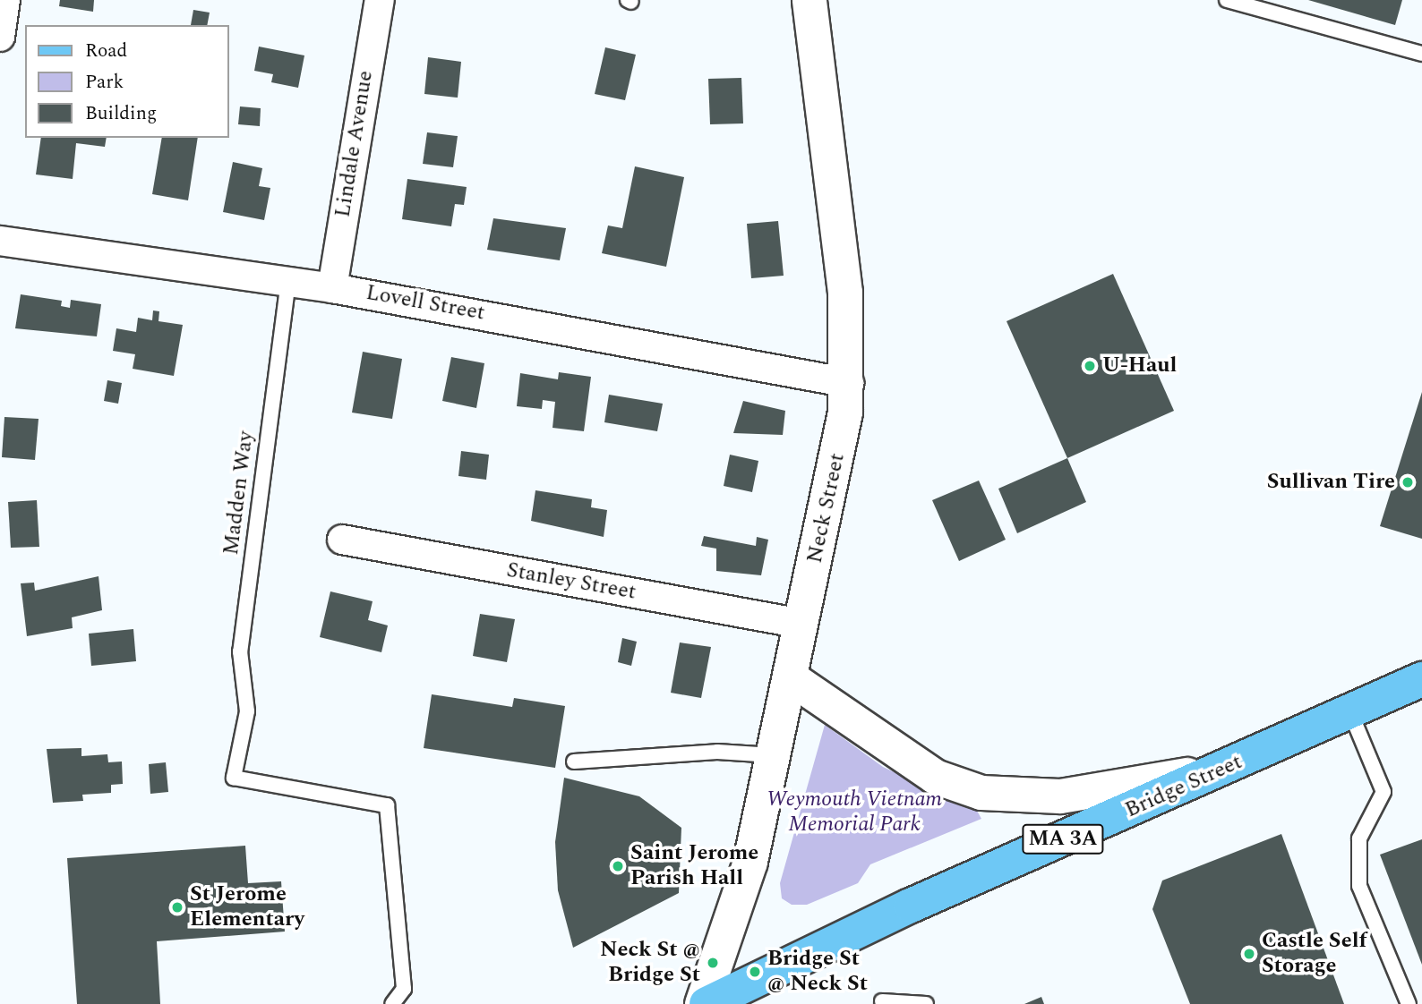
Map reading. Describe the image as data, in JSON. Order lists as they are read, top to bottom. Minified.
{"streets":{"main road":["Bridge Street","MA 3A"],"street":["Lindale Avenue","Lovell Street","Neck Street","Stanley Street"],"lane":["Madden Way"]},"crossings":[["Lindale Avenue","Lovell Street"],["Lovell Street","Madden Way"],["Lovell Street","Neck Street"],["Neck Street","Stanley Street"]],"parks":["Weymouth Vietnam Memorial Park"],"places":["U-Haul","Sullivan Tire","Saint Jerome Parish Hall","St Jerome Elementary","Castle Self Storage","Neck St @ Bridge St","Bridge St @ Neck St"],"legend":["Road","Park","Building"]}
